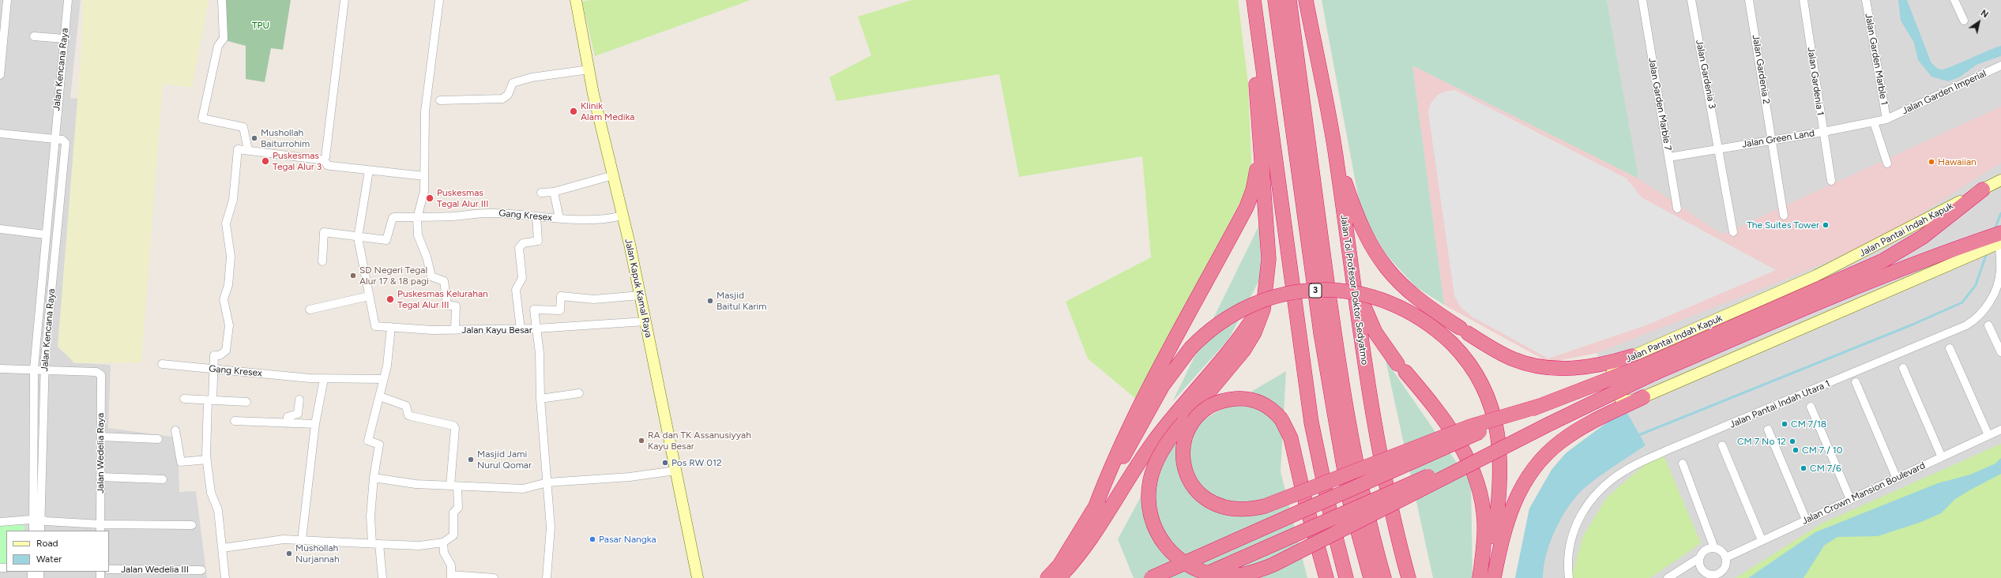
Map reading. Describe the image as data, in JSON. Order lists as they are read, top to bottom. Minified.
{"streets":{"highway":["Jalan Tol Profesor Doktor Sedyatmo","3"],"main road":["Jalan Pantai Indah Kapuk","Jalan Kapuk Kamal Raya"],"street":["Jalan Garden Marble 1","Jalan Kencana Raya","Jalan Gardenia 2","Jalan Gardenia 3","Jalan Gardenia 1","Jalan Garden Imperial","Jalan Garden Marble 7","Jalan Green Land","Gang Kresex","Jalan Kayu Besar","Jalan Pantai Indah Utara 1","Jalan Wedelia Raya","Jalan Crown Mansion Boulevard","Jalan Wedelia III"]},"crossings":[["Jalan Garden Marble 1","Jalan Garden Imperial"],["Jalan Garden Marble 1","Jalan Green Land"],["Jalan Kencana Raya","Jalan Wedelia Raya"],["Jalan Gardenia 2","Jalan Green Land"],["Jalan Gardenia 3","Jalan Green Land"],["Jalan Gardenia 1","Jalan Green Land"],["Jalan Garden Imperial","Jalan Green Land"],["Jalan Garden Marble 7","Jalan Green Land"],["Gang Kresex","Jalan Kapuk Kamal Raya"],["Jalan Pantai Indah Kapuk","Jalan Pantai Indah Utara 1"]],"parks":["TPU"],"places":["Klinik Alam Medika","Mushollah Baiturrohim","Puskesmas Tegal Alur 3","Hawaiian","Puskesmas Tegal Alur III","The Suites Tower","SD Negeri Tegal Alur 17 & 18 pagi","Puskesmas Kelurahan Tegal Alur III","Masjid Baitul Karim","CM 7/18","RA dan TK Assanusiyyah Kayu Besar","CM 7 No 12","CM 7 / 10","Masjid Jami Nurul Qomar","Pos RW 012","CM 7/6","Pasar Nangka","Mushollah Nurjannah"],"legend":["Road","Water"],"north":"top right"}
